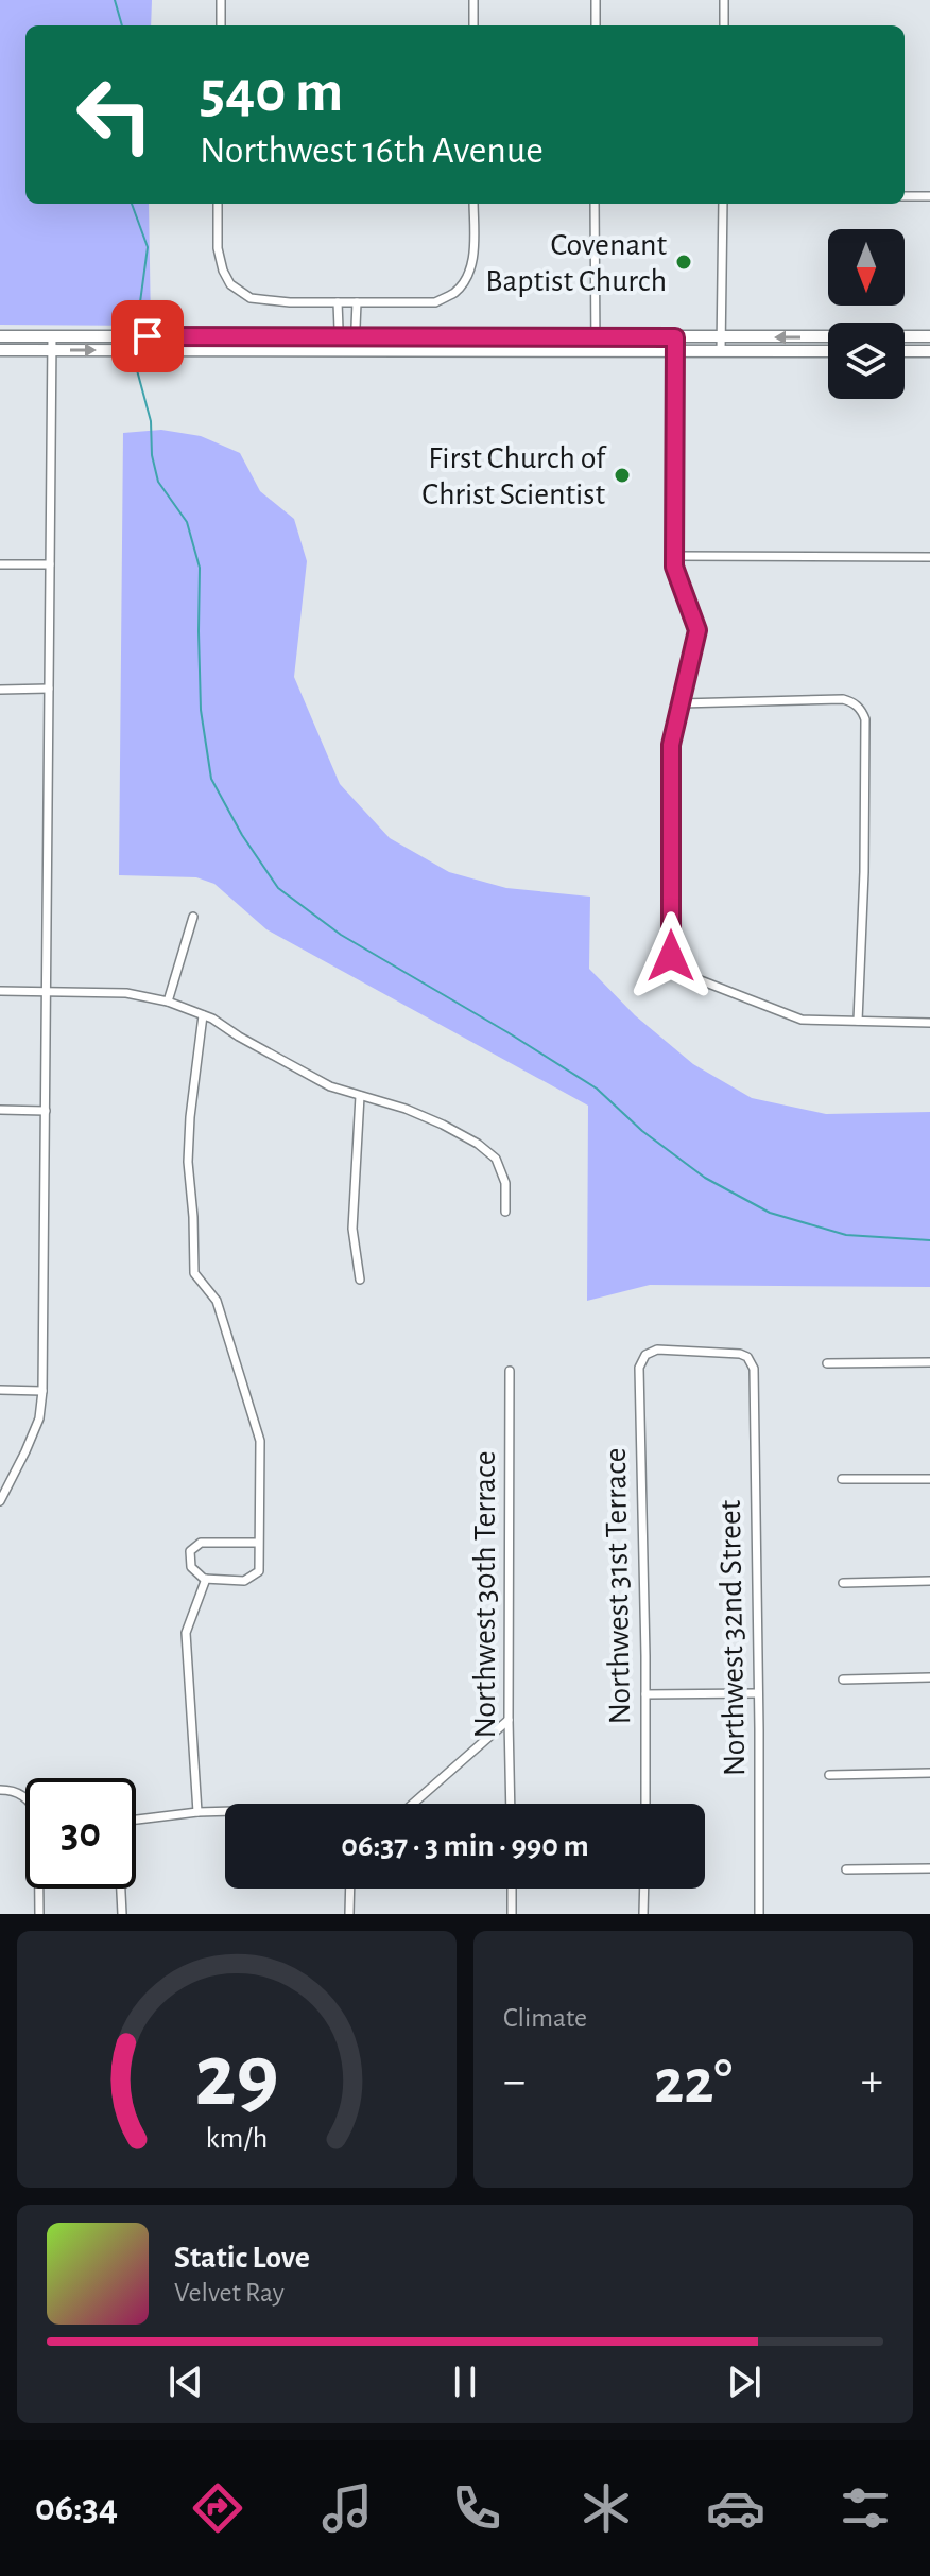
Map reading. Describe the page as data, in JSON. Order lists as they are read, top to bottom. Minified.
{"streets":{"street":["Northwest 31st Terrace","Northwest 30th Terrace","Northwest 32nd Street"]},"crossings":[["Northwest 31st Terrace","Northwest 32nd Street"]],"places":["Covenant Baptist Church","First Church of Christ Scientist"],"north":"bottom","page":{"turn":["540 m","Northwest 16th Avenue"],"limit":"30","trip":"06:37 · 3 min · 990 m","tile":"Climate","heat":["−","22°","+"],"song":["Static Love","Velvet Ray"],"tabs":"06:34","gauge":["29","km/h"]}}
